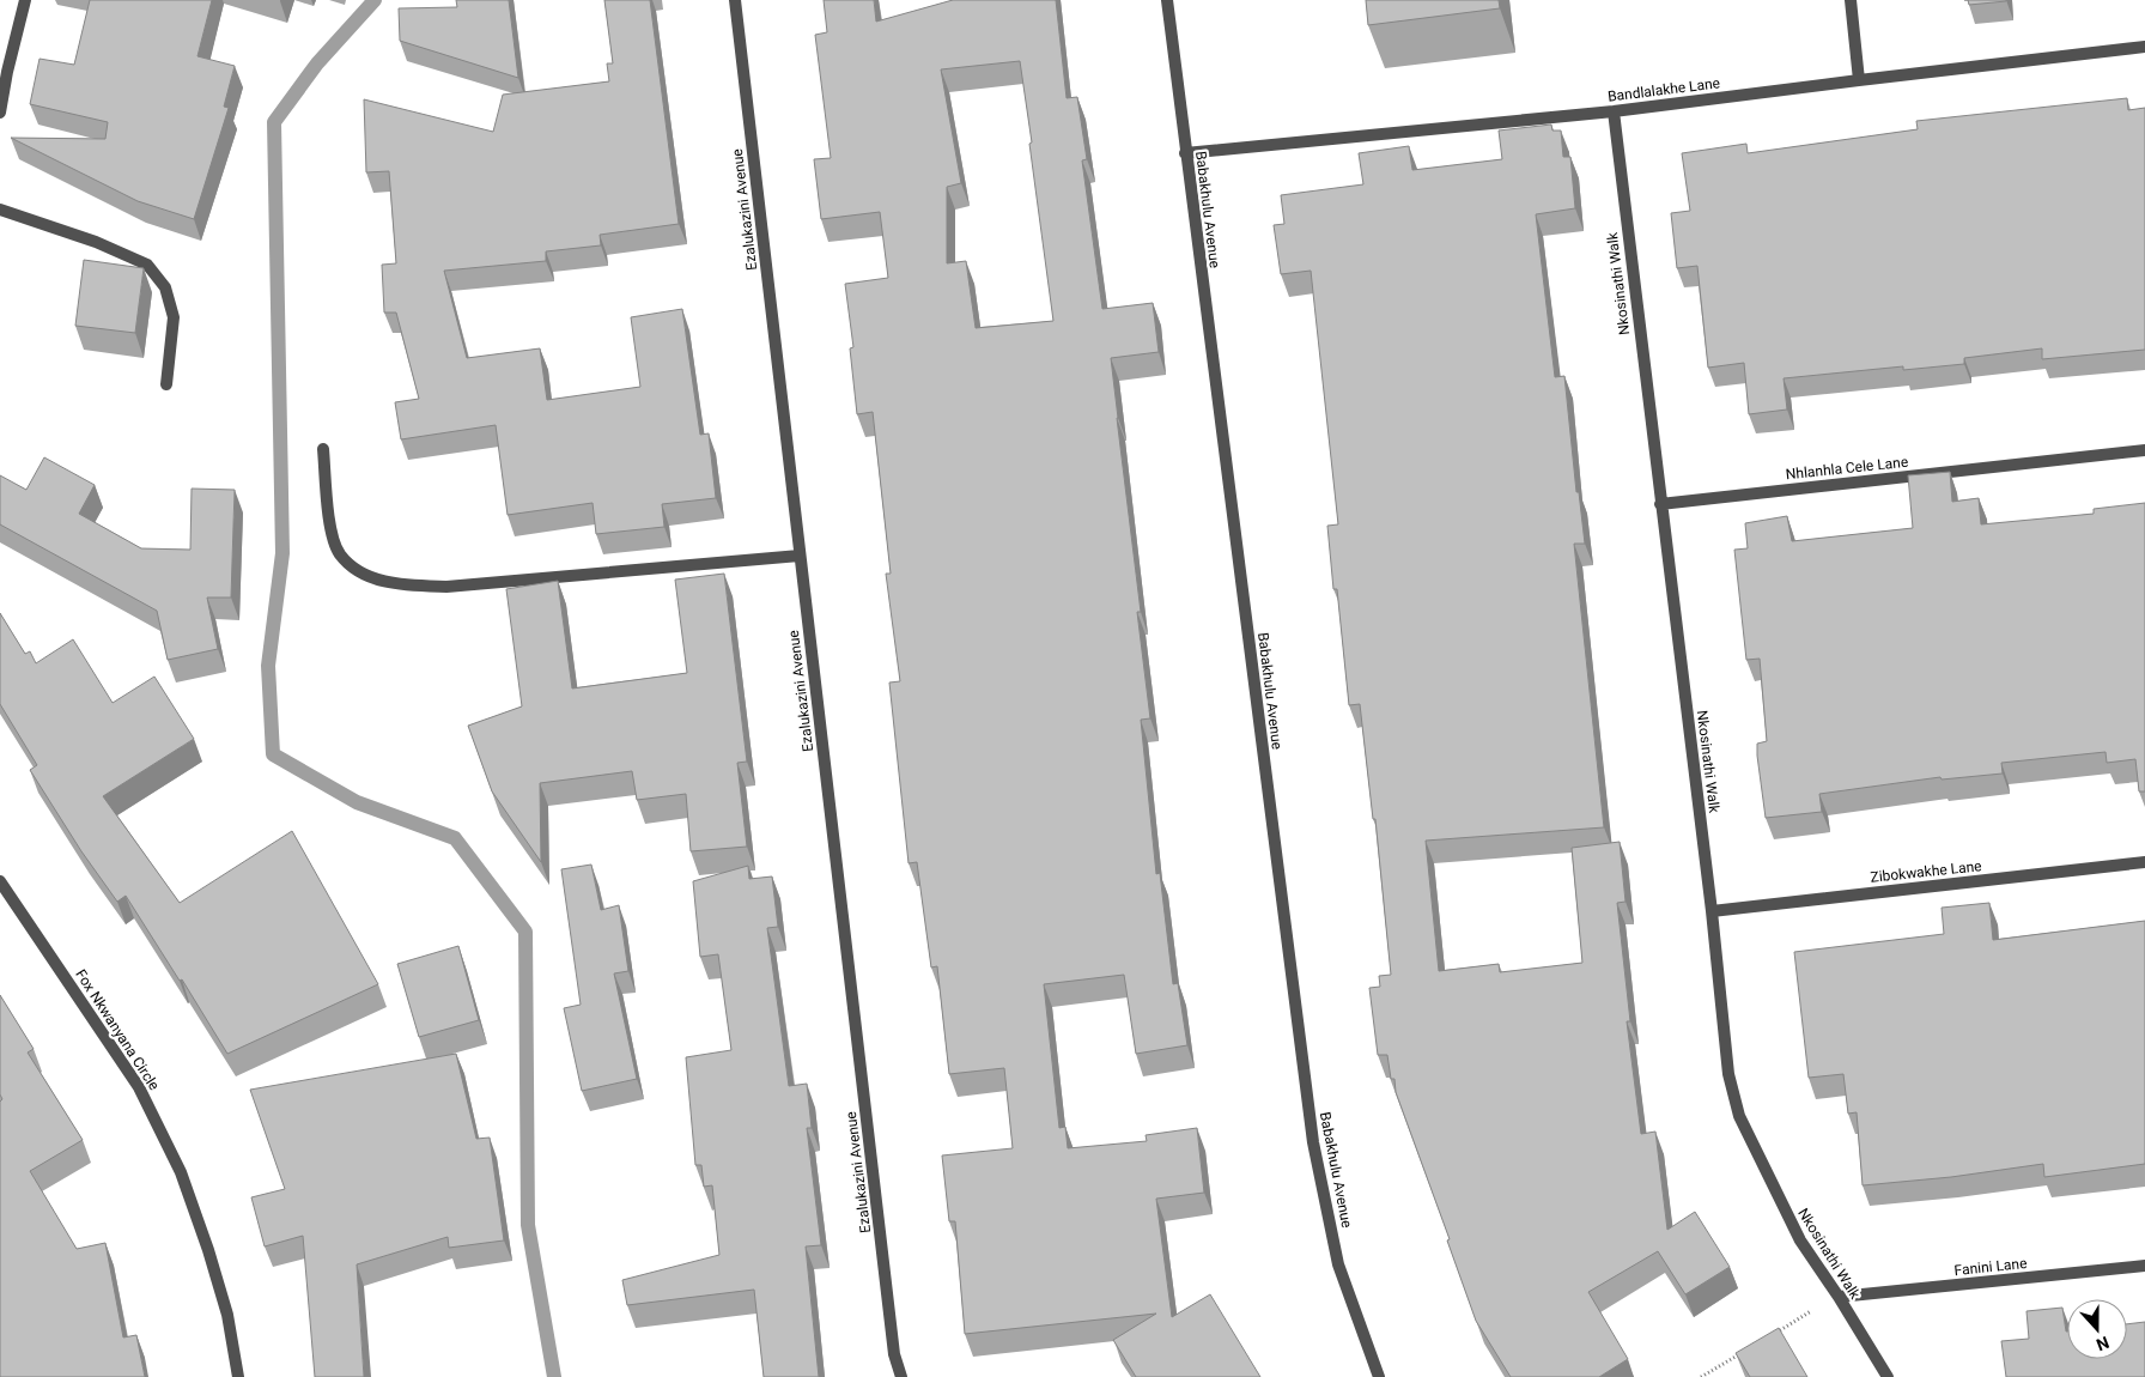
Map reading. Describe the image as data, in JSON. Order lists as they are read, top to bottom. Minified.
{"streets":{"street":["Bandlalakhe Lane","Ezalukazini Avenue","Babakhulu Avenue","Nkosinathi Walk","Nhlanhla Cele Lane","Zibokwakhe Lane","Fox Nkwanyana Circle","Fanini Lane"]},"crossings":[["Bandlalakhe Lane","Babakhulu Avenue"],["Bandlalakhe Lane","Nkosinathi Walk"],["Nkosinathi Walk","Nhlanhla Cele Lane"],["Nkosinathi Walk","Zibokwakhe Lane"],["Nkosinathi Walk","Fanini Lane"]],"north":"bottom"}
